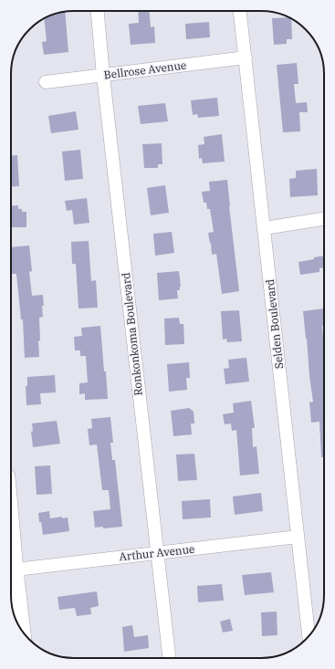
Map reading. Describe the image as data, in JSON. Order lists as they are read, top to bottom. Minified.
{"streets":{"street":["Bellrose Avenue","Selden Boulevard","Ronkonkoma Boulevard","Arthur Avenue"]},"crossings":[["Bellrose Avenue","Selden Boulevard"],["Bellrose Avenue","Ronkonkoma Boulevard"],["Selden Boulevard","Arthur Avenue"],["Ronkonkoma Boulevard","Arthur Avenue"]]}
